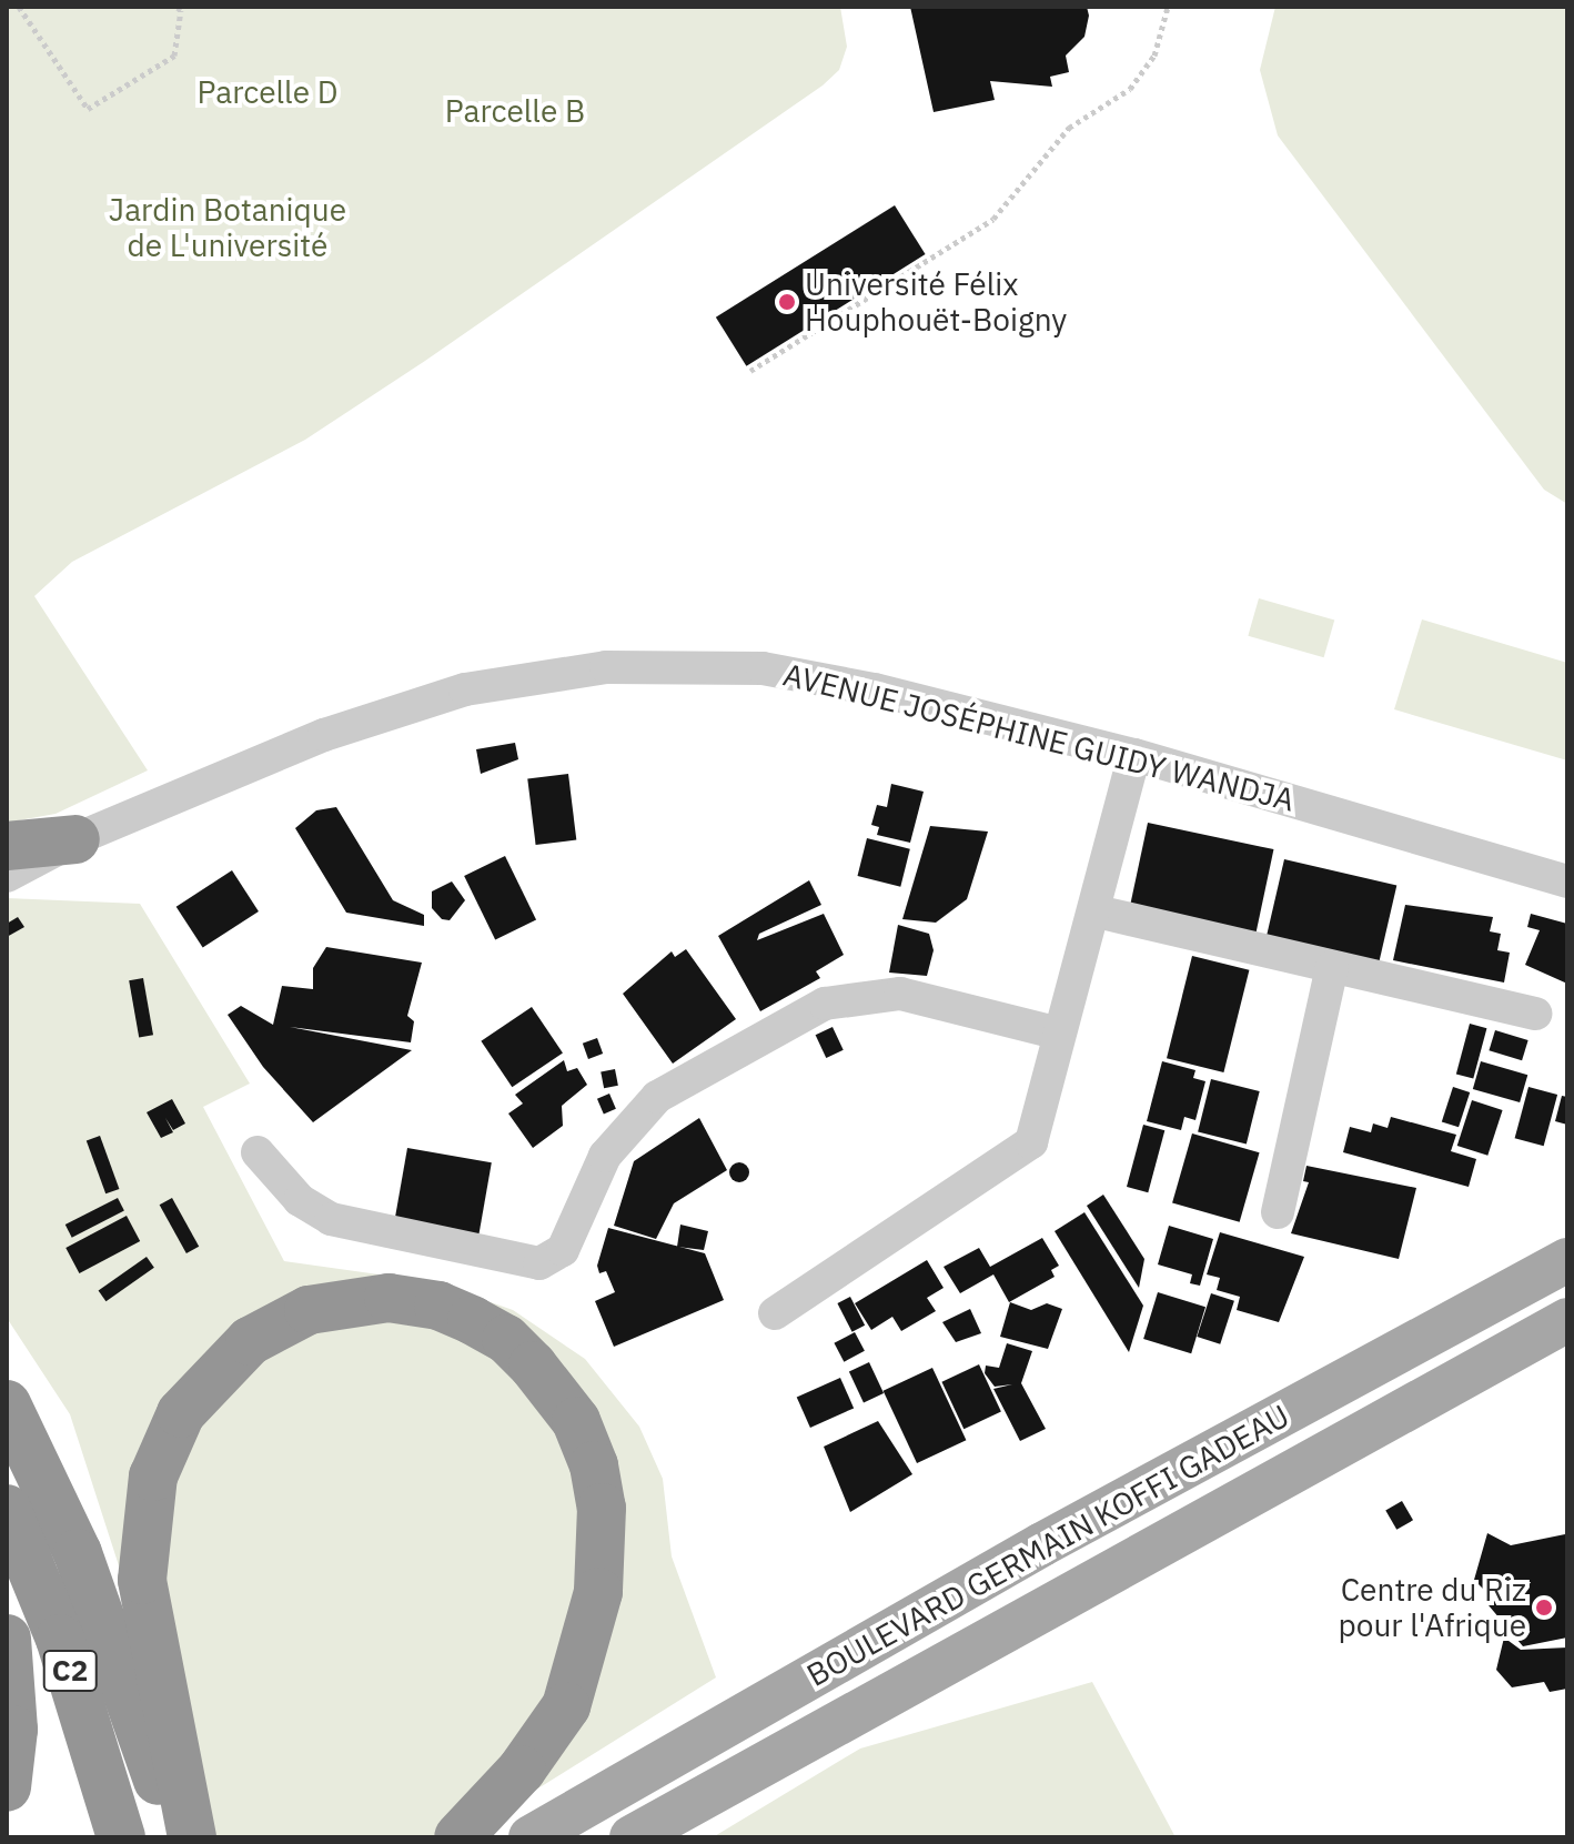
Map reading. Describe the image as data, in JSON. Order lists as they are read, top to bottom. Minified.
{"streets":{"highway":["C2"],"main road":["BOULEVARD GERMAIN KOFFI GADEAU"],"street":["AVENUE JOSÉPHINE GUIDY WANDJA"]},"parks":["Parcelle D","Parcelle B","Jardin Botanique de L'université"],"places":["Université Félix Houphouët-Boigny","Centre du Riz pour l'Afrique"]}
